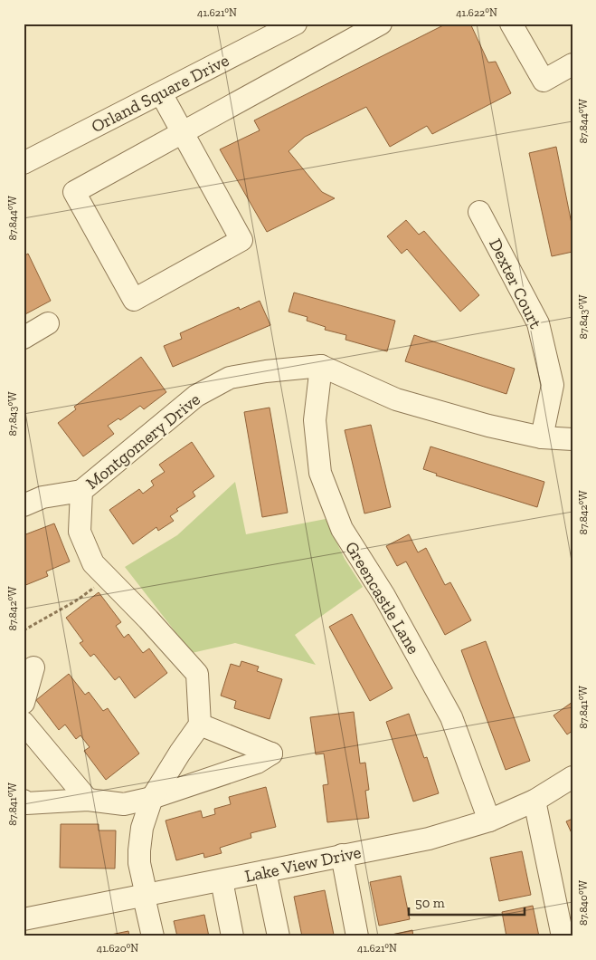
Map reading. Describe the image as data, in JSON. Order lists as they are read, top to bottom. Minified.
{"streets":{"street":["Orland Square Drive","Dexter Court","Montgomery Drive","Greencastle Lane","Lake View Drive"]},"crossings":[["Dexter Court","Montgomery Drive"],["Montgomery Drive","Greencastle Lane"],["Greencastle Lane","Lake View Drive"]],"scale_bar":"50 m","coordinates":["41.621°N","41.622°N","87.844°W","87.843°W","87.842°W","87.841°W","87.840°W","41.620°N"]}
